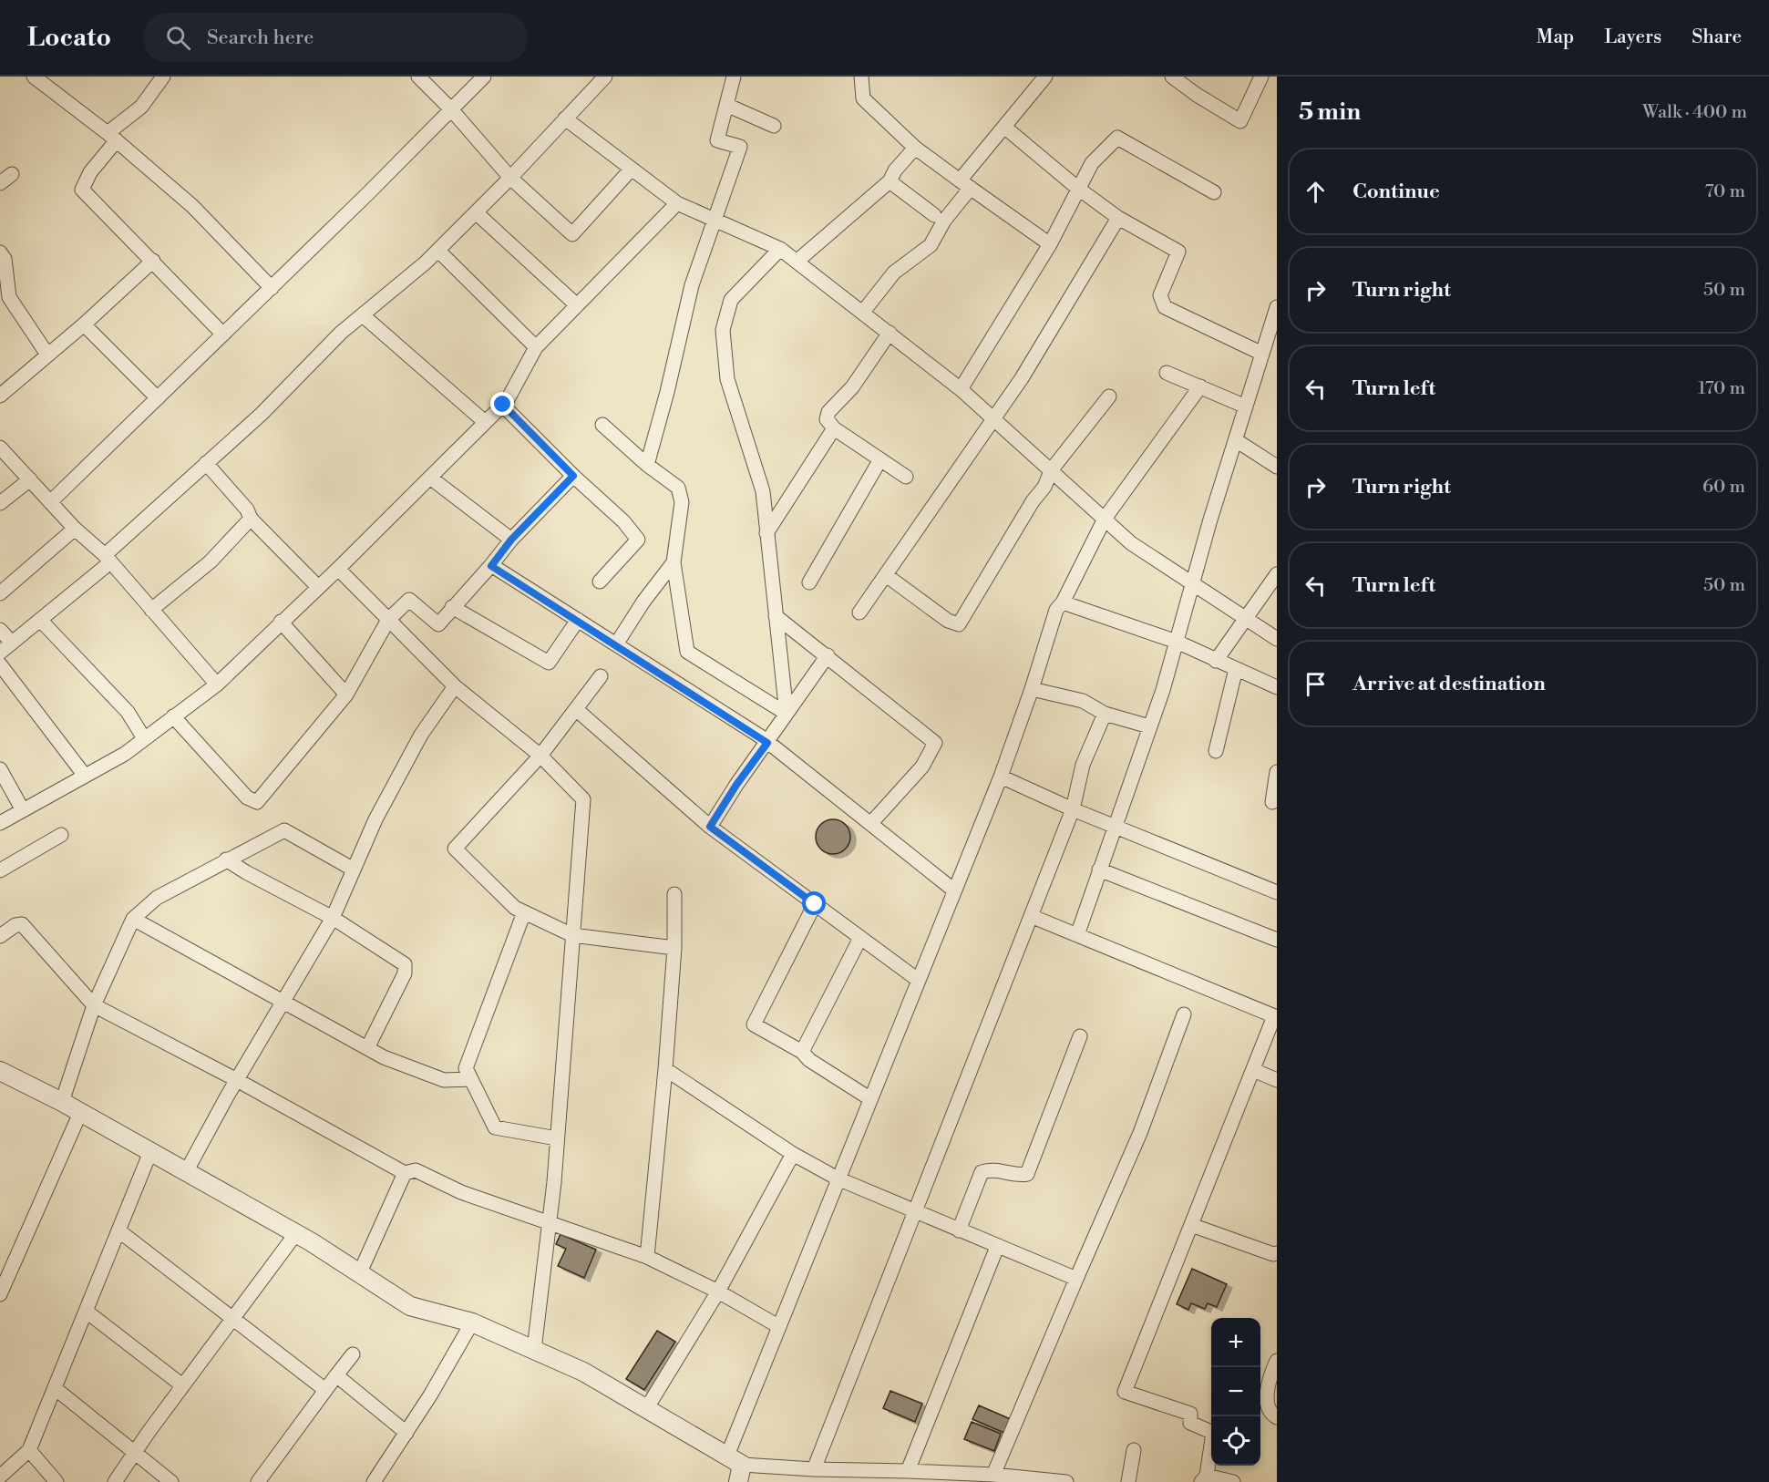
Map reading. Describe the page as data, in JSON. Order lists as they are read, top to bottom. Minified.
{"page":{"header":"Locato","search":"Search here","nav":["Map","Layers","Share"],"heading":["5 min","Walk · 400 m"],"list":[["Continue","70 m"],["Turn right","50 m"],["Turn left","170 m"],["Turn right","60 m"],["Turn left","50 m"],"Arrive at destination"],"map_buttons":["+","−"]}}
